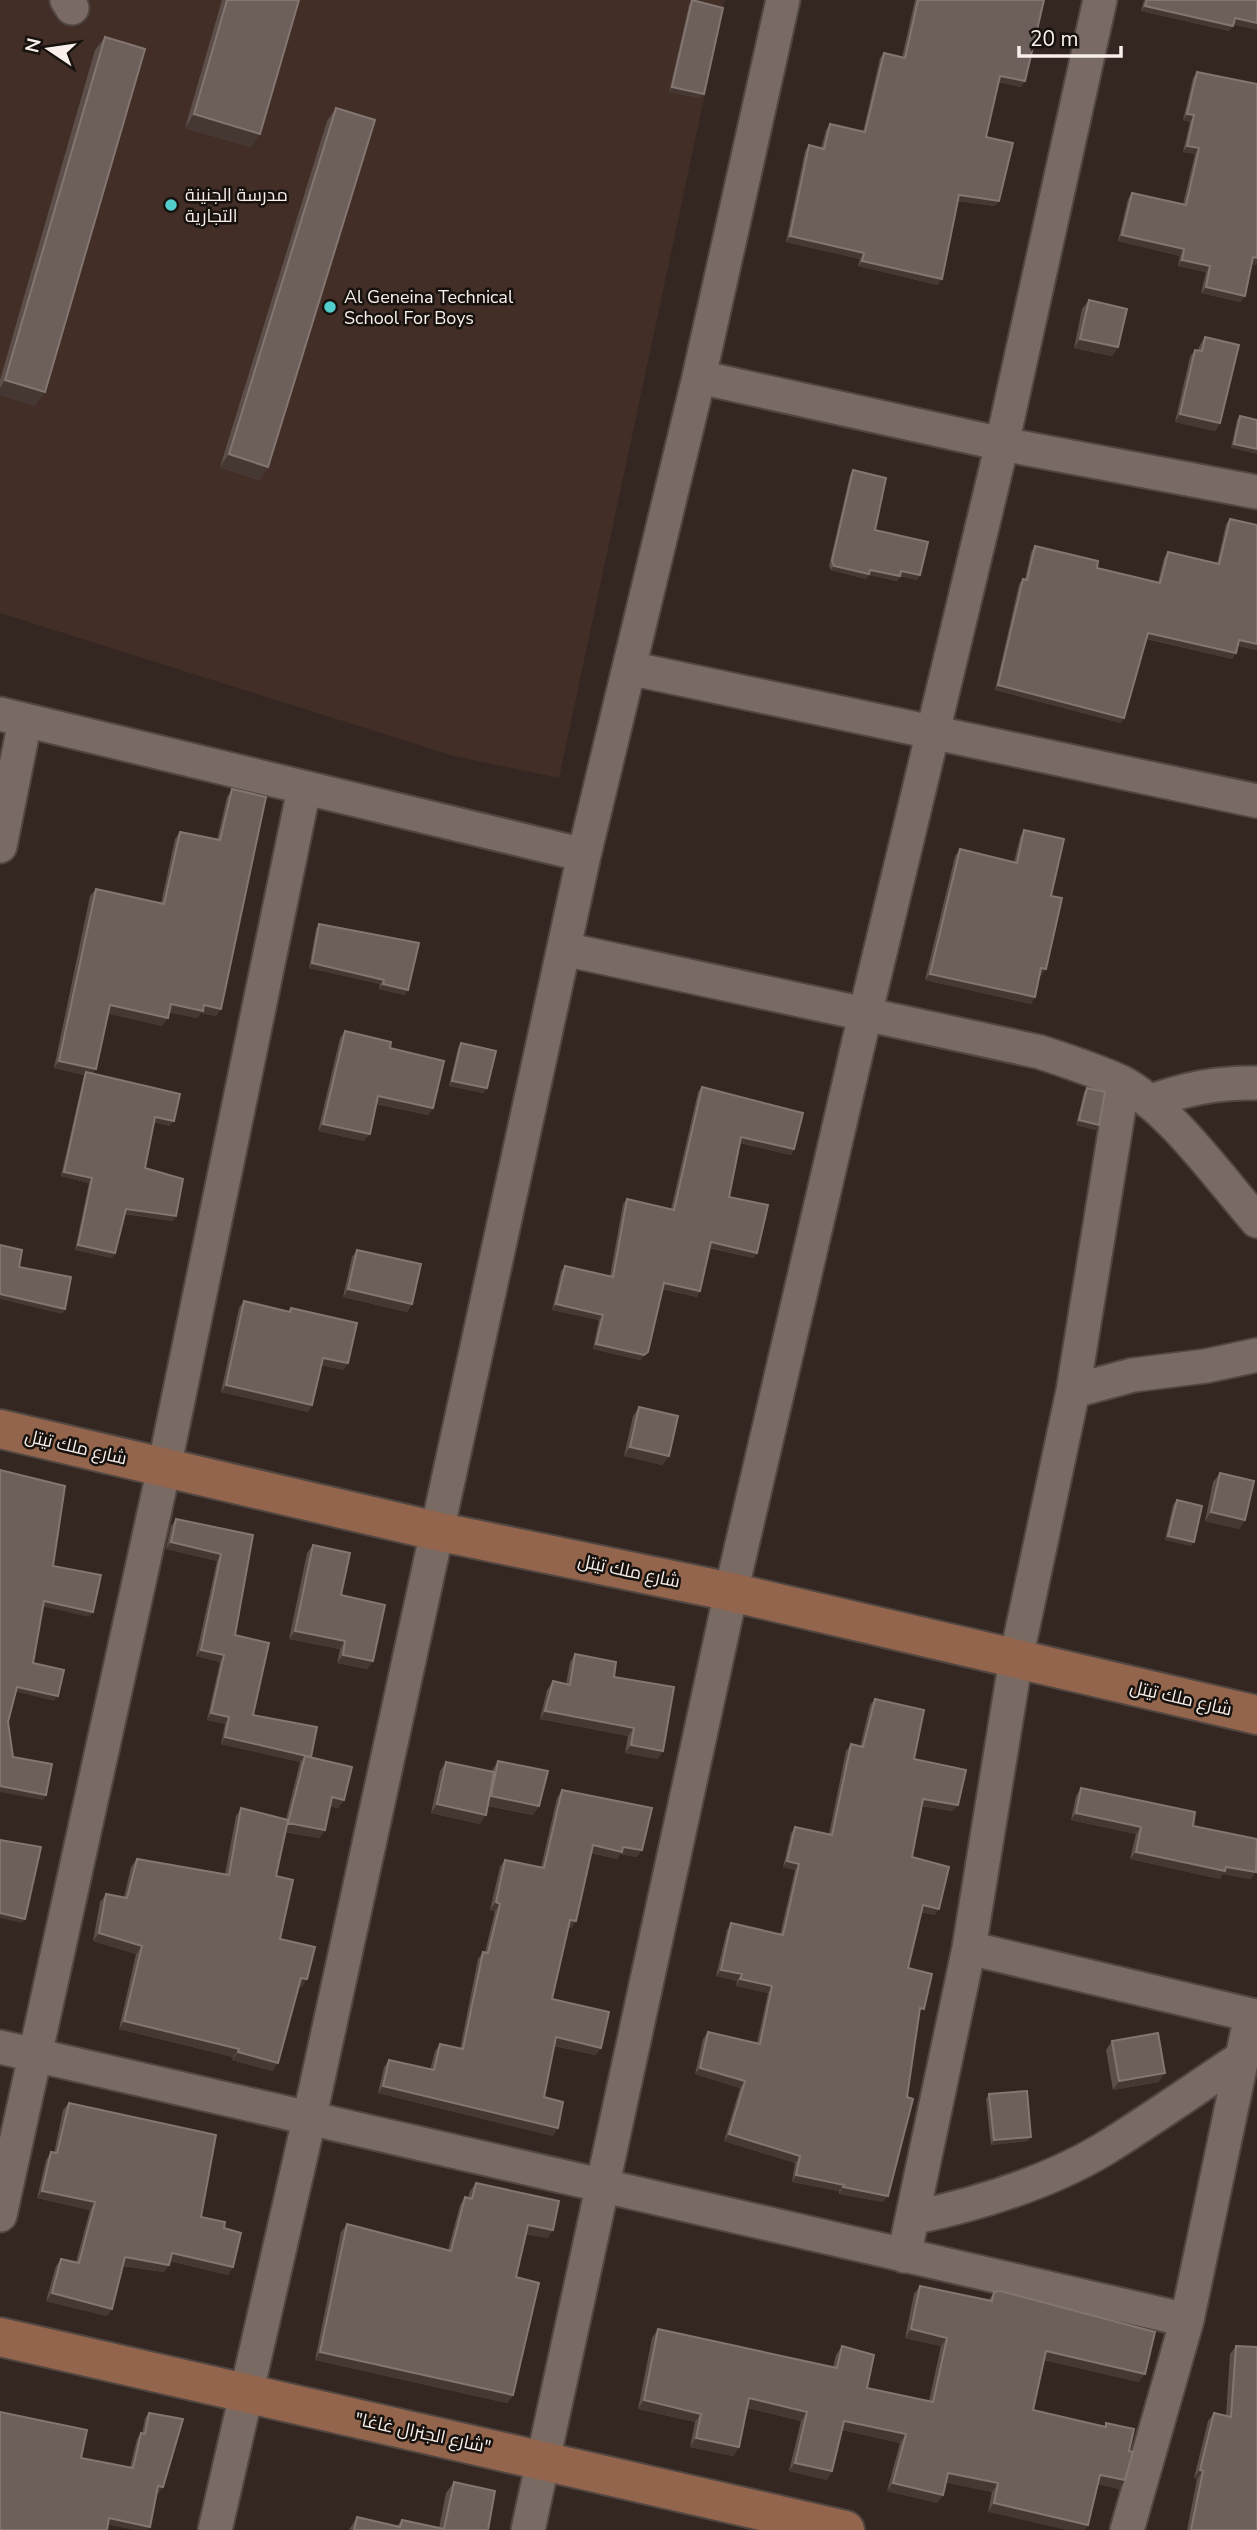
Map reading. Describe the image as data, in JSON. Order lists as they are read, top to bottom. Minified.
{"streets":{"main road":["شارع ملك تيتل","\"شارع الجنرال غاغا\""]},"places":["مدرسة الجنينة التجارية","Al Geneina Technical School For Boys"],"scale_bar":"20 m","north":"left"}
